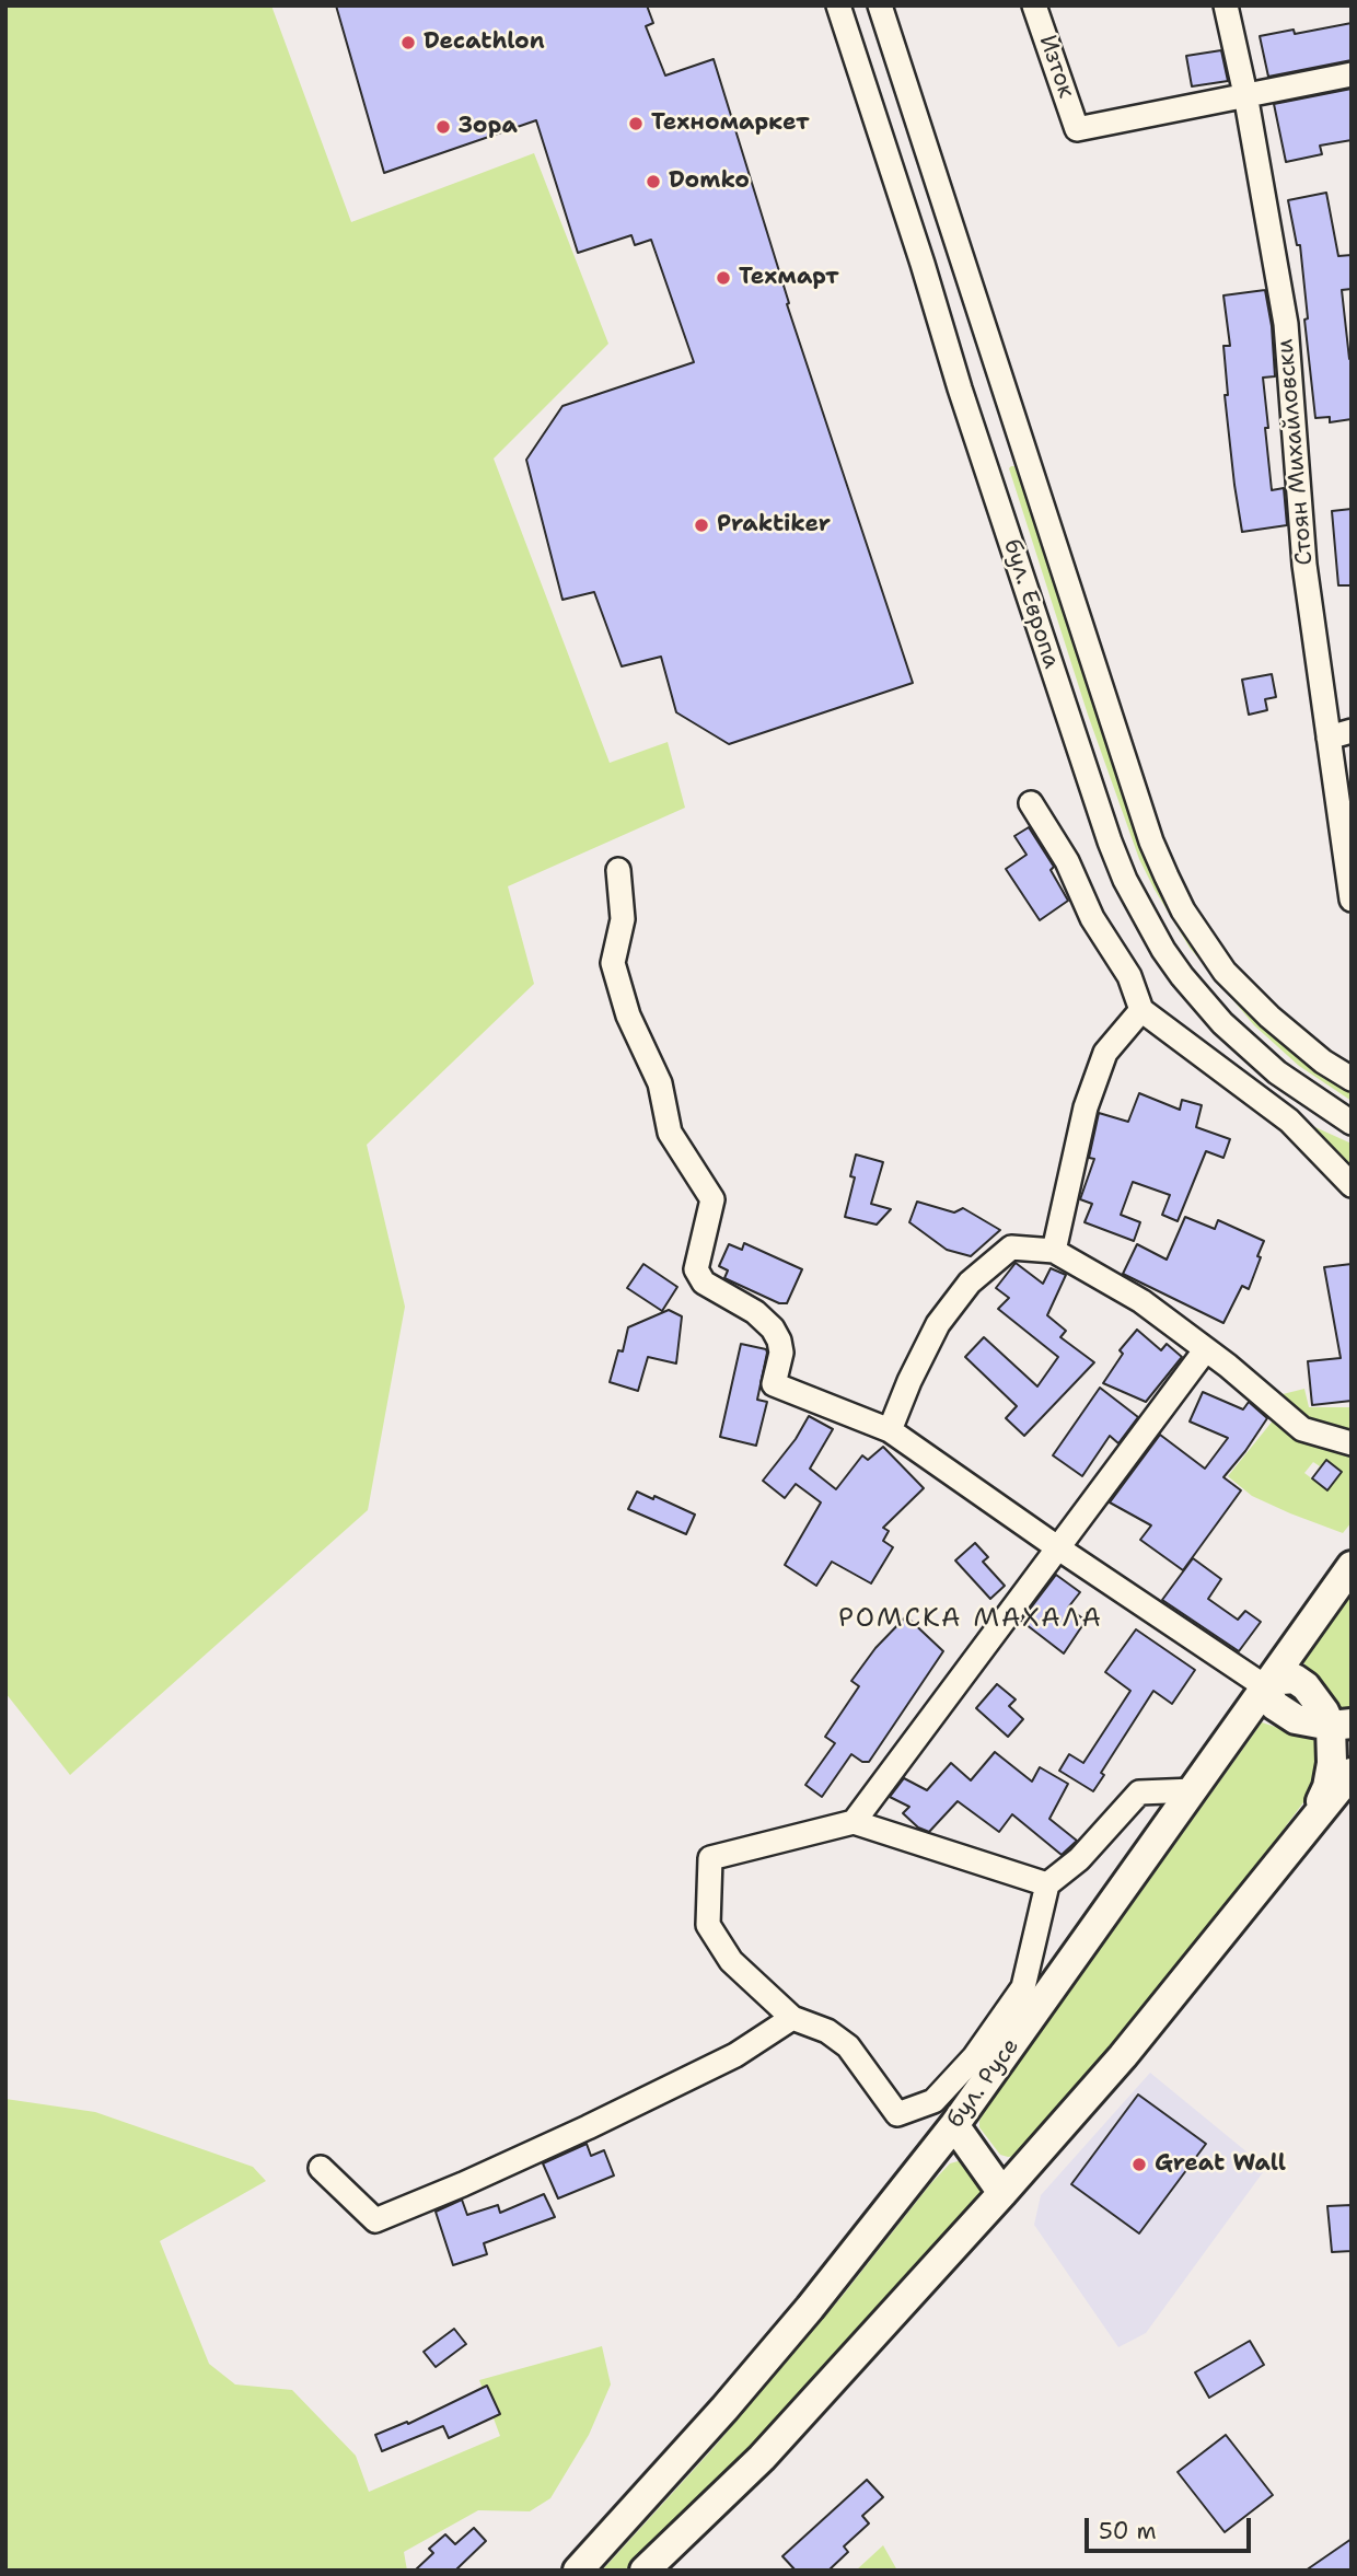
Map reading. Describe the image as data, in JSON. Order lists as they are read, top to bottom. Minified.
{"streets":{"main road":["бул. Русе"],"street":["Изток","Стоян Михайловски","бул. Европа"]},"crossings":[["Изток","Стоян Михайловски"]],"districts":["РОМСКА МАХАЛА"],"places":["Decathlon","Техномаркет","Зора","Domko","Техмарт","Praktiker","Great Wall"],"scale_bar":"50 m"}
